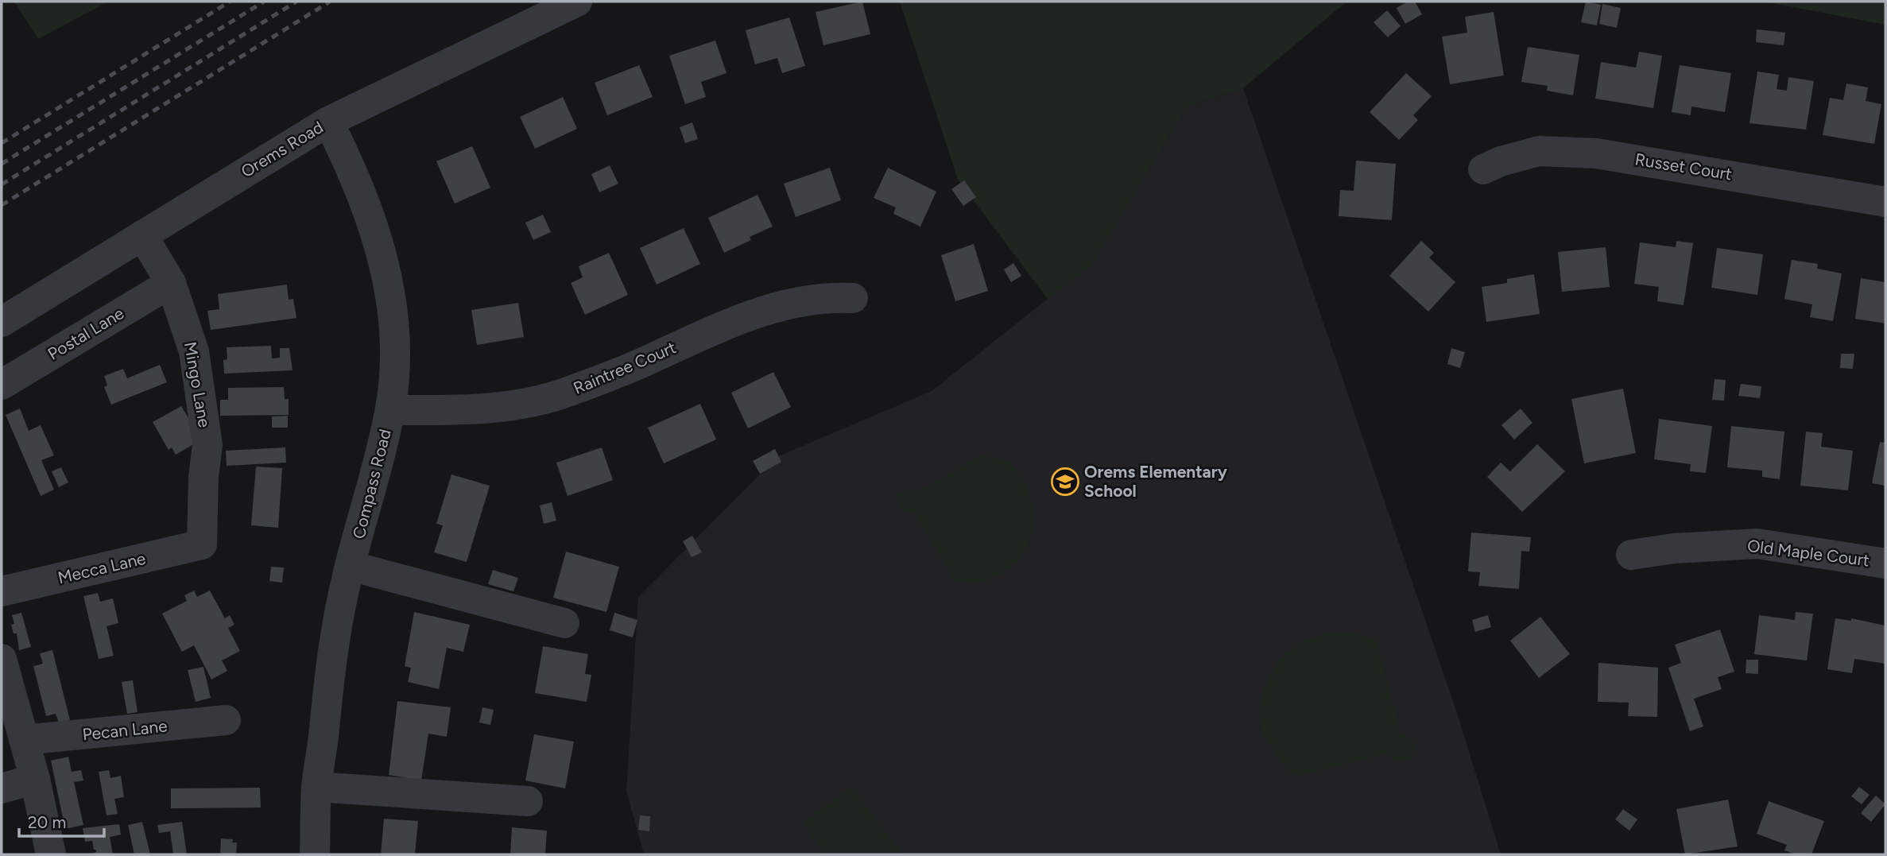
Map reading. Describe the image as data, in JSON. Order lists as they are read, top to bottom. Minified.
{"streets":{"street":["Orems Road","Russet Court","Postal Lane","Raintree Court","Mingo Lane","Compass Road","Old Maple Court","Mecca Lane","Pecan Lane"]},"crossings":[["Orems Road","Mingo Lane"],["Orems Road","Compass Road"],["Postal Lane","Mingo Lane"],["Raintree Court","Compass Road"],["Mingo Lane","Mecca Lane"]],"places":{"school or university":["Orems Elementary School"]},"scale_bar":"20 m"}
